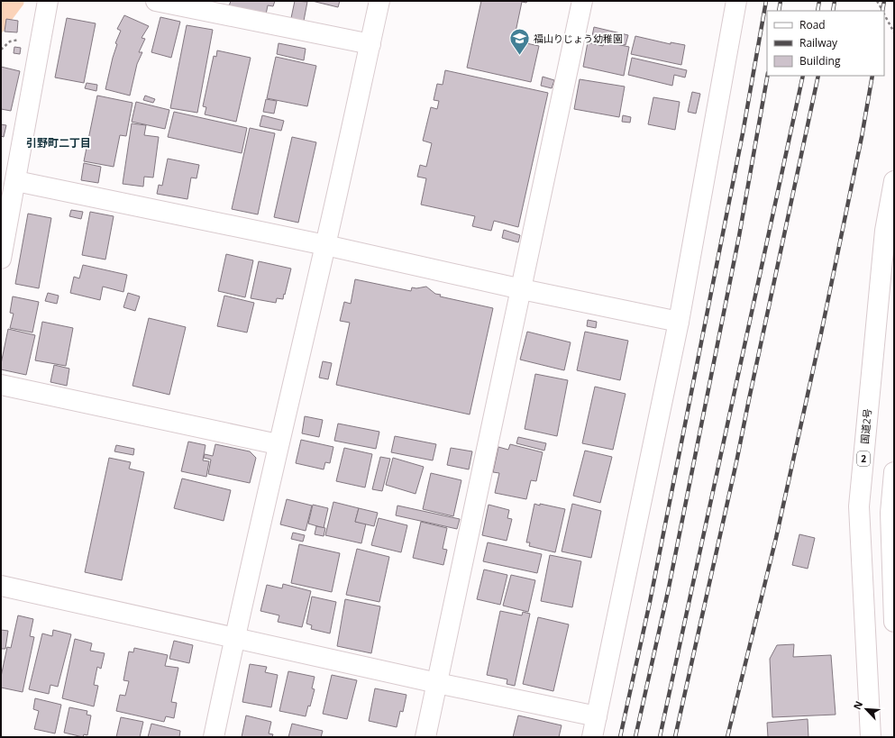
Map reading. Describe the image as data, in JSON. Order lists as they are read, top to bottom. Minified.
{"streets":{"main road":["国道2号","2"]},"districts":["引野町二丁目"],"places":{"school or university":["福山りじょう幼稚園"]},"legend":["Road","Railway","Building"],"north":"top left"}
